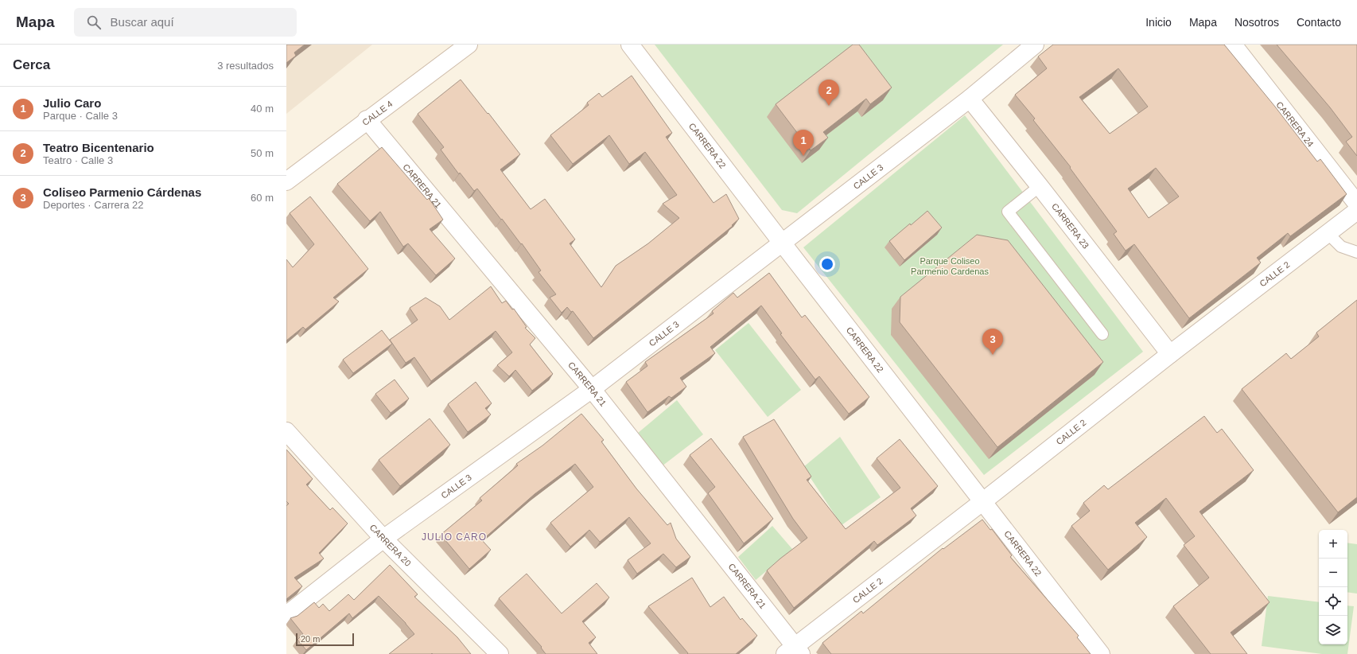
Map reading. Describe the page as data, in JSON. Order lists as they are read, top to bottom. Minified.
{"streets":{"street":["CALLE 4","CARRERA 24","CARRERA 22","CALLE 3","CARRERA 21","CARRERA 23","CALLE 2","CARRERA 20"]},"crossings":[["CALLE 4","CARRERA 21"],["CARRERA 22","CALLE 3"],["CARRERA 22","CALLE 2"],["CALLE 3","CARRERA 21"],["CALLE 3","CARRERA 23"],["CALLE 3","CARRERA 20"],["CARRERA 21","CALLE 2"],["CARRERA 23","CALLE 2"]],"districts":["JULIO CARO"],"parks":["Parque Coliseo Parmenio Cardenas"],"scale_bar":"20 m","page":{"header":"Mapa","search":"Buscar aquí","nav":["Inicio","Mapa","Nosotros","Contacto"],"heading":["Cerca","3 resultados"],"pins":["2","1","3"],"list":[{"mark":"1","name":"Julio Caro","note":"Parque · Calle 3","value":"40 m"},{"mark":"2","name":"Teatro Bicentenario","note":"Teatro · Calle 3","value":"50 m"},{"mark":"3","name":"Coliseo Parmenio Cárdenas","note":"Deportes · Carrera 22","value":"60 m"}],"map_buttons":["+","−"],"scale":"20 m"}}
